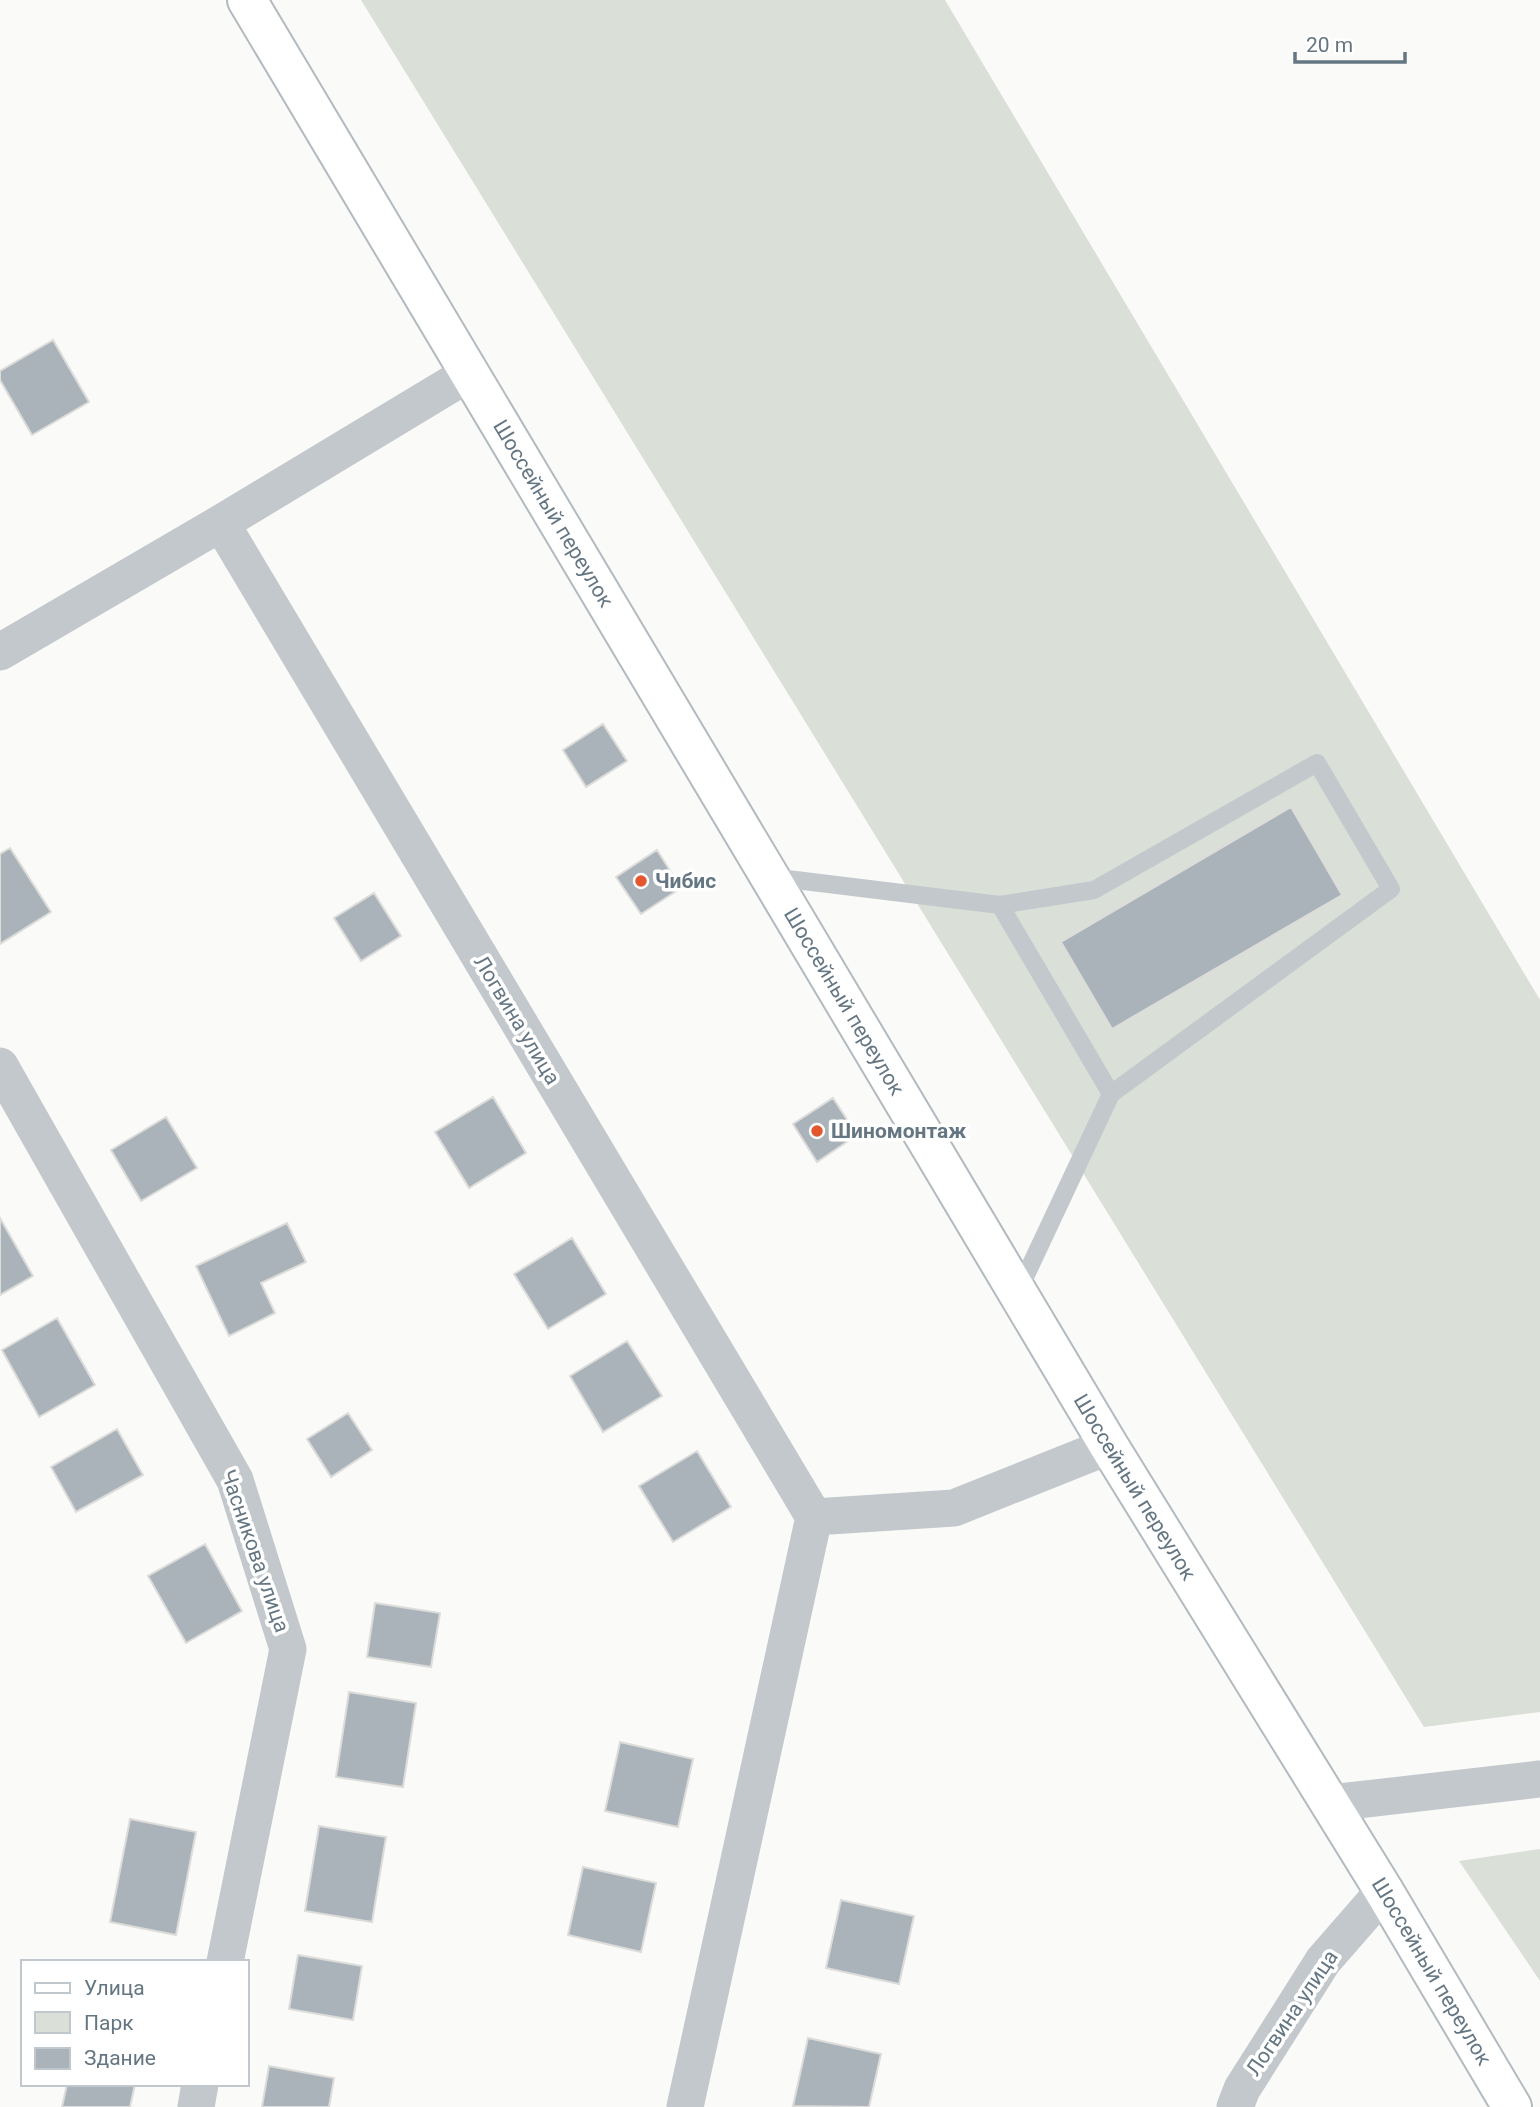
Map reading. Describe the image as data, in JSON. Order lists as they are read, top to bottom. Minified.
{"streets":{"main road":["Шоссейный переулок"],"street":["Логвина улица","Часникова улица"]},"crossings":[["Шоссейный переулок","Логвина улица"]],"places":["Чибис","Шиномонтаж"],"legend":["Улица","Парк","Здание"],"scale_bar":"20 m"}
